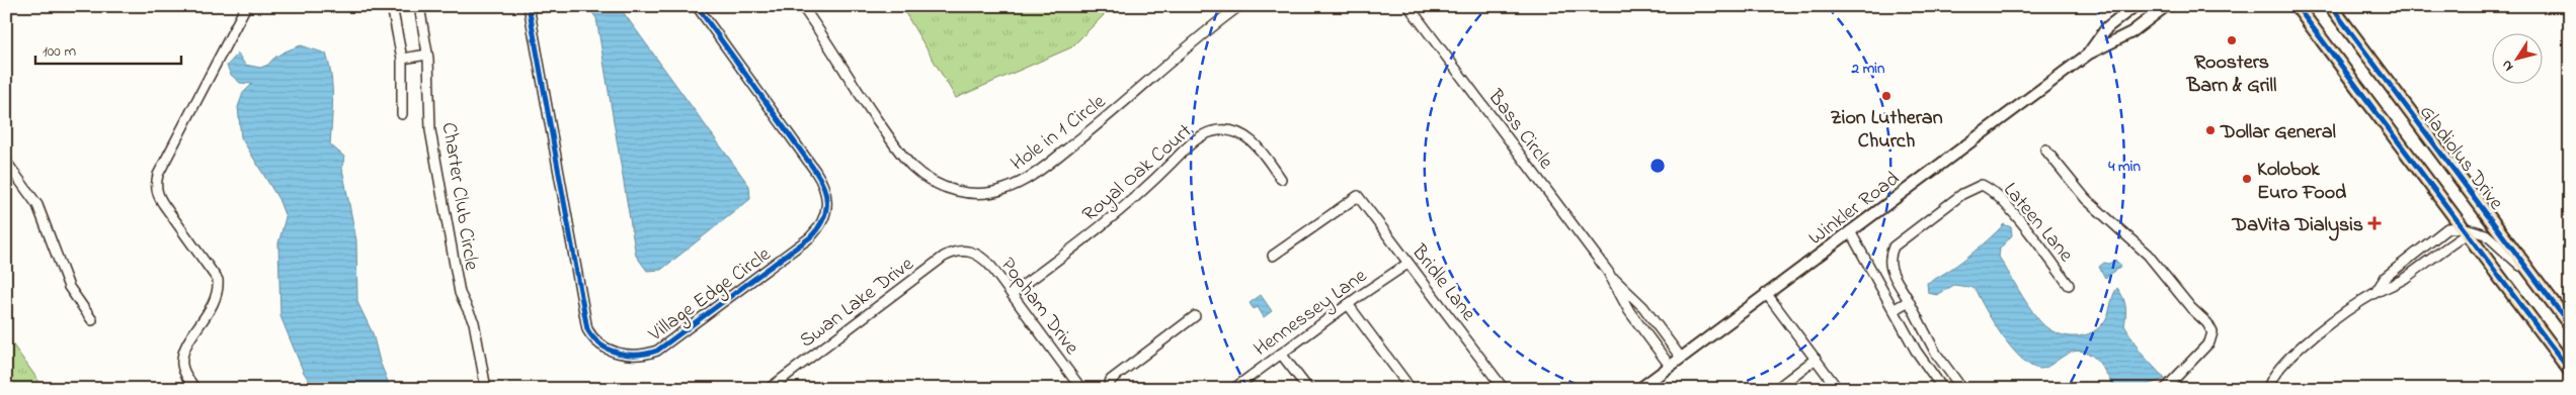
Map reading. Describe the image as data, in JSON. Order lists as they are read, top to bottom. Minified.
{"streets":{"main road":["Gladiolus Drive"],"street":["Bass Circle","Hole in 1 Circle","Royal Oak Court","Charter Club Circle","Winkler Road","Lateen Lane","Bridle Lane","Village Edge Circle","Swan Lake Drive","Popham Drive","Hennessey Lane"]},"crossings":[["Bass Circle","Winkler Road"],["Royal Oak Court","Popham Drive"],["Bridle Lane","Hennessey Lane"],["Swan Lake Drive","Popham Drive"]],"places":{"other":["Roosters Barn & Grill","Zion Lutheran Church","Dollar General","Kolobok Euro Food"],"health":["DaVita Dialysis"]},"scale_bar":"100 m","north":"bottom left","rings":["2 min","4 min"]}
